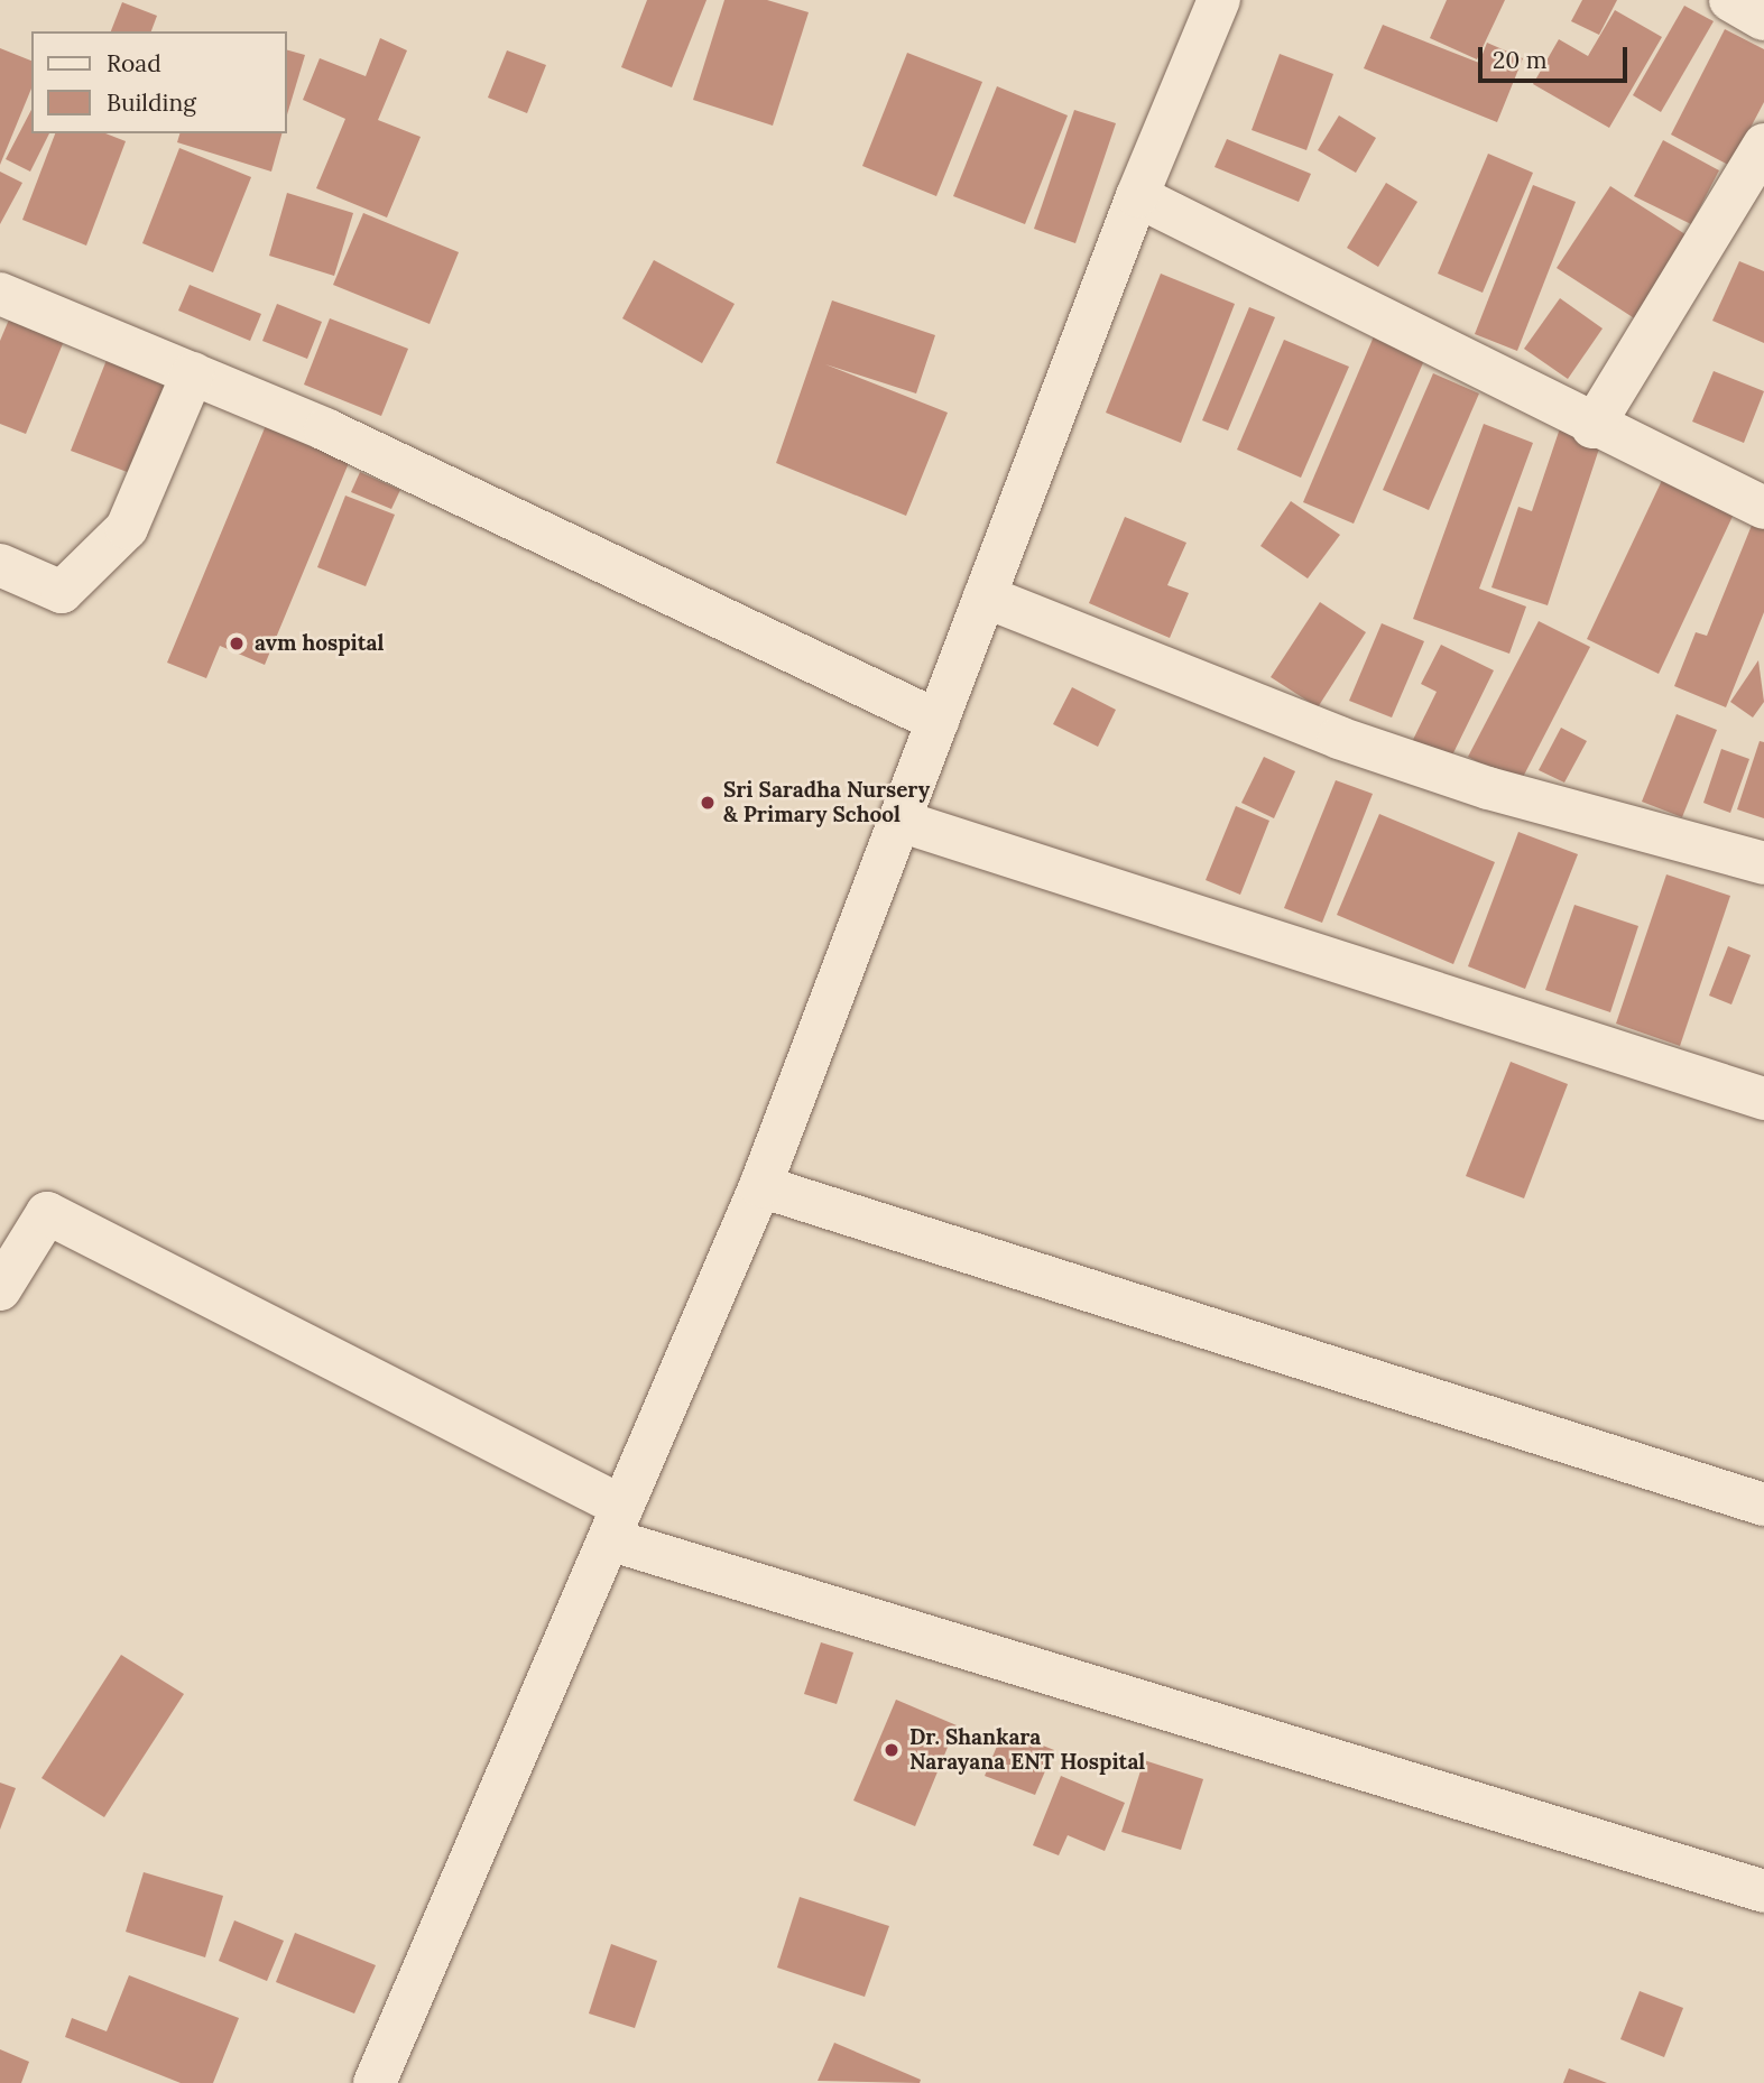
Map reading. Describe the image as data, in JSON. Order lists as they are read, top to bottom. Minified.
{"places":["avm hospital","Sri Saradha Nursery & Primary School","Dr. Shankara Narayana ENT Hospital"],"legend":["Road","Building"],"scale_bar":"20 m"}
